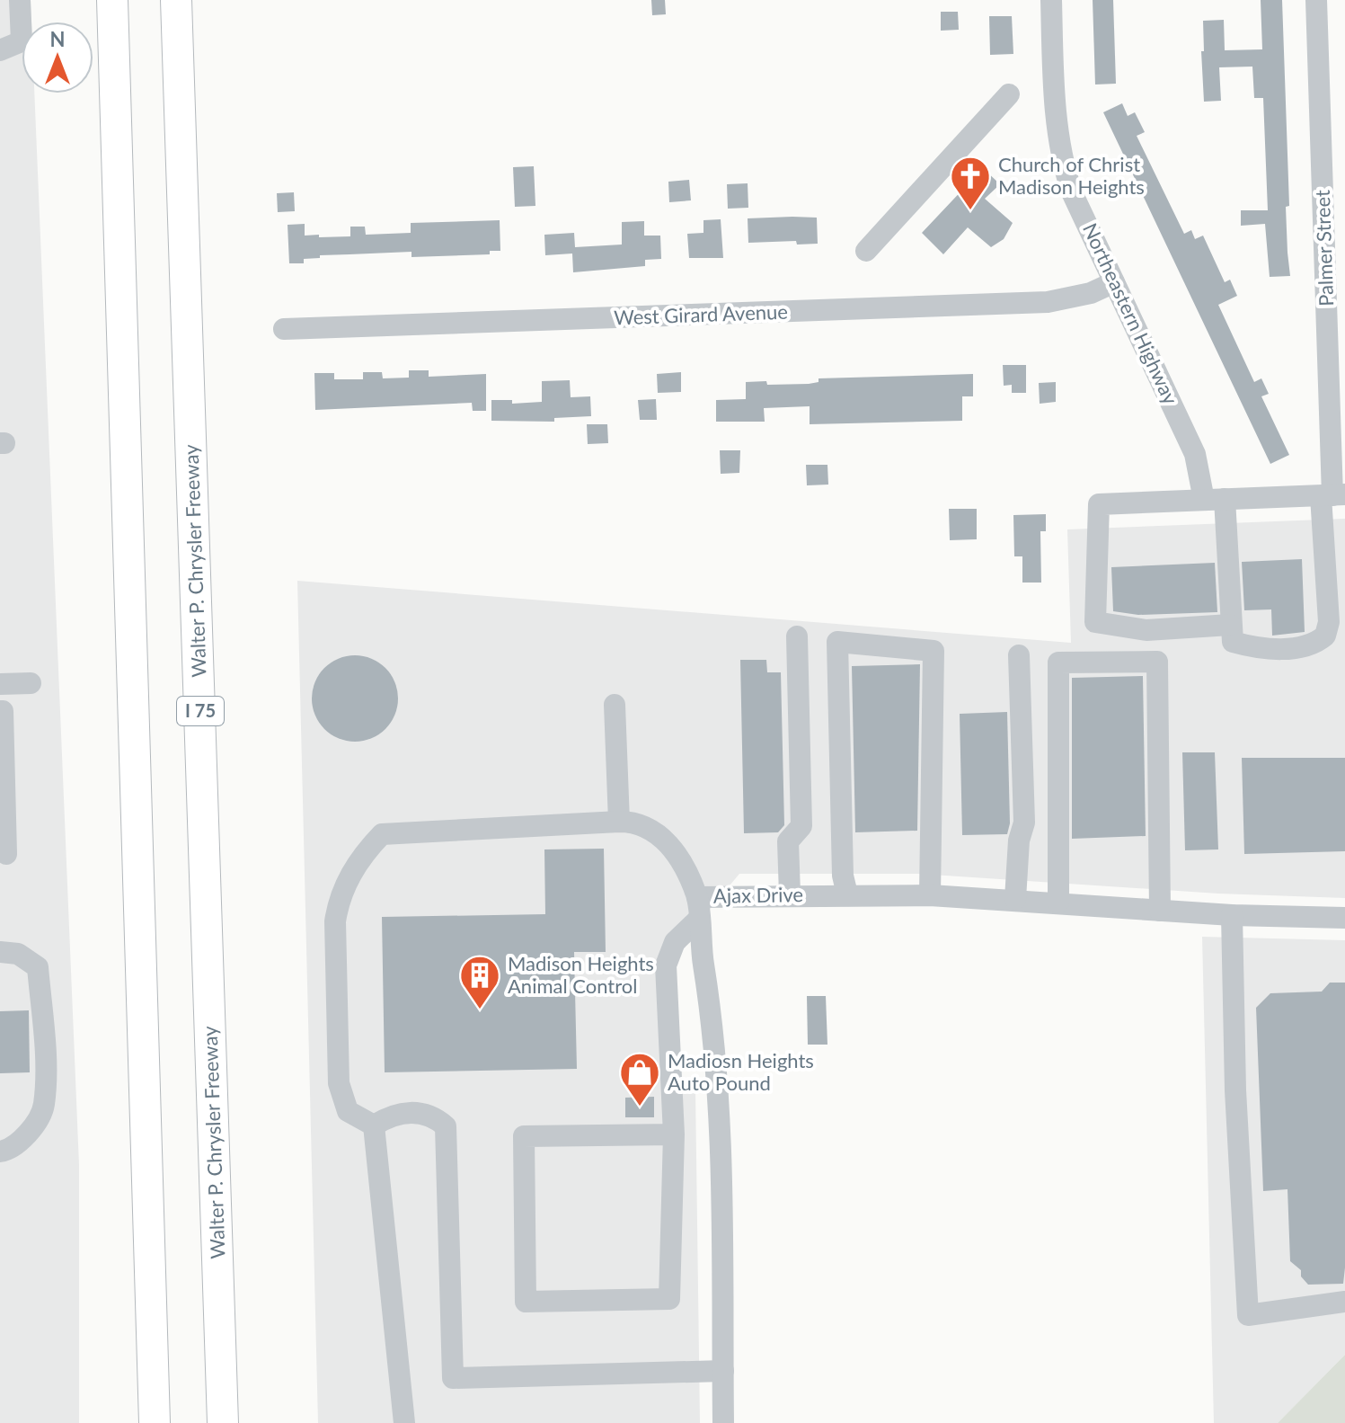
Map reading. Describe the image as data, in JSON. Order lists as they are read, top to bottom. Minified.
{"streets":{"highway":["Walter P. Chrysler Freeway","I 75"],"street":["Palmer Street","Northeastern Highway","West Girard Avenue","Ajax Drive"]},"crossings":[["Palmer Street","Northeastern Highway"],["Northeastern Highway","West Girard Avenue"]],"places":{"church":["Church of Christ Madison Heights"],"building":["Madison Heights Animal Control"],"shop":["Madiosn Heights Auto Pound"]},"north":"top"}
